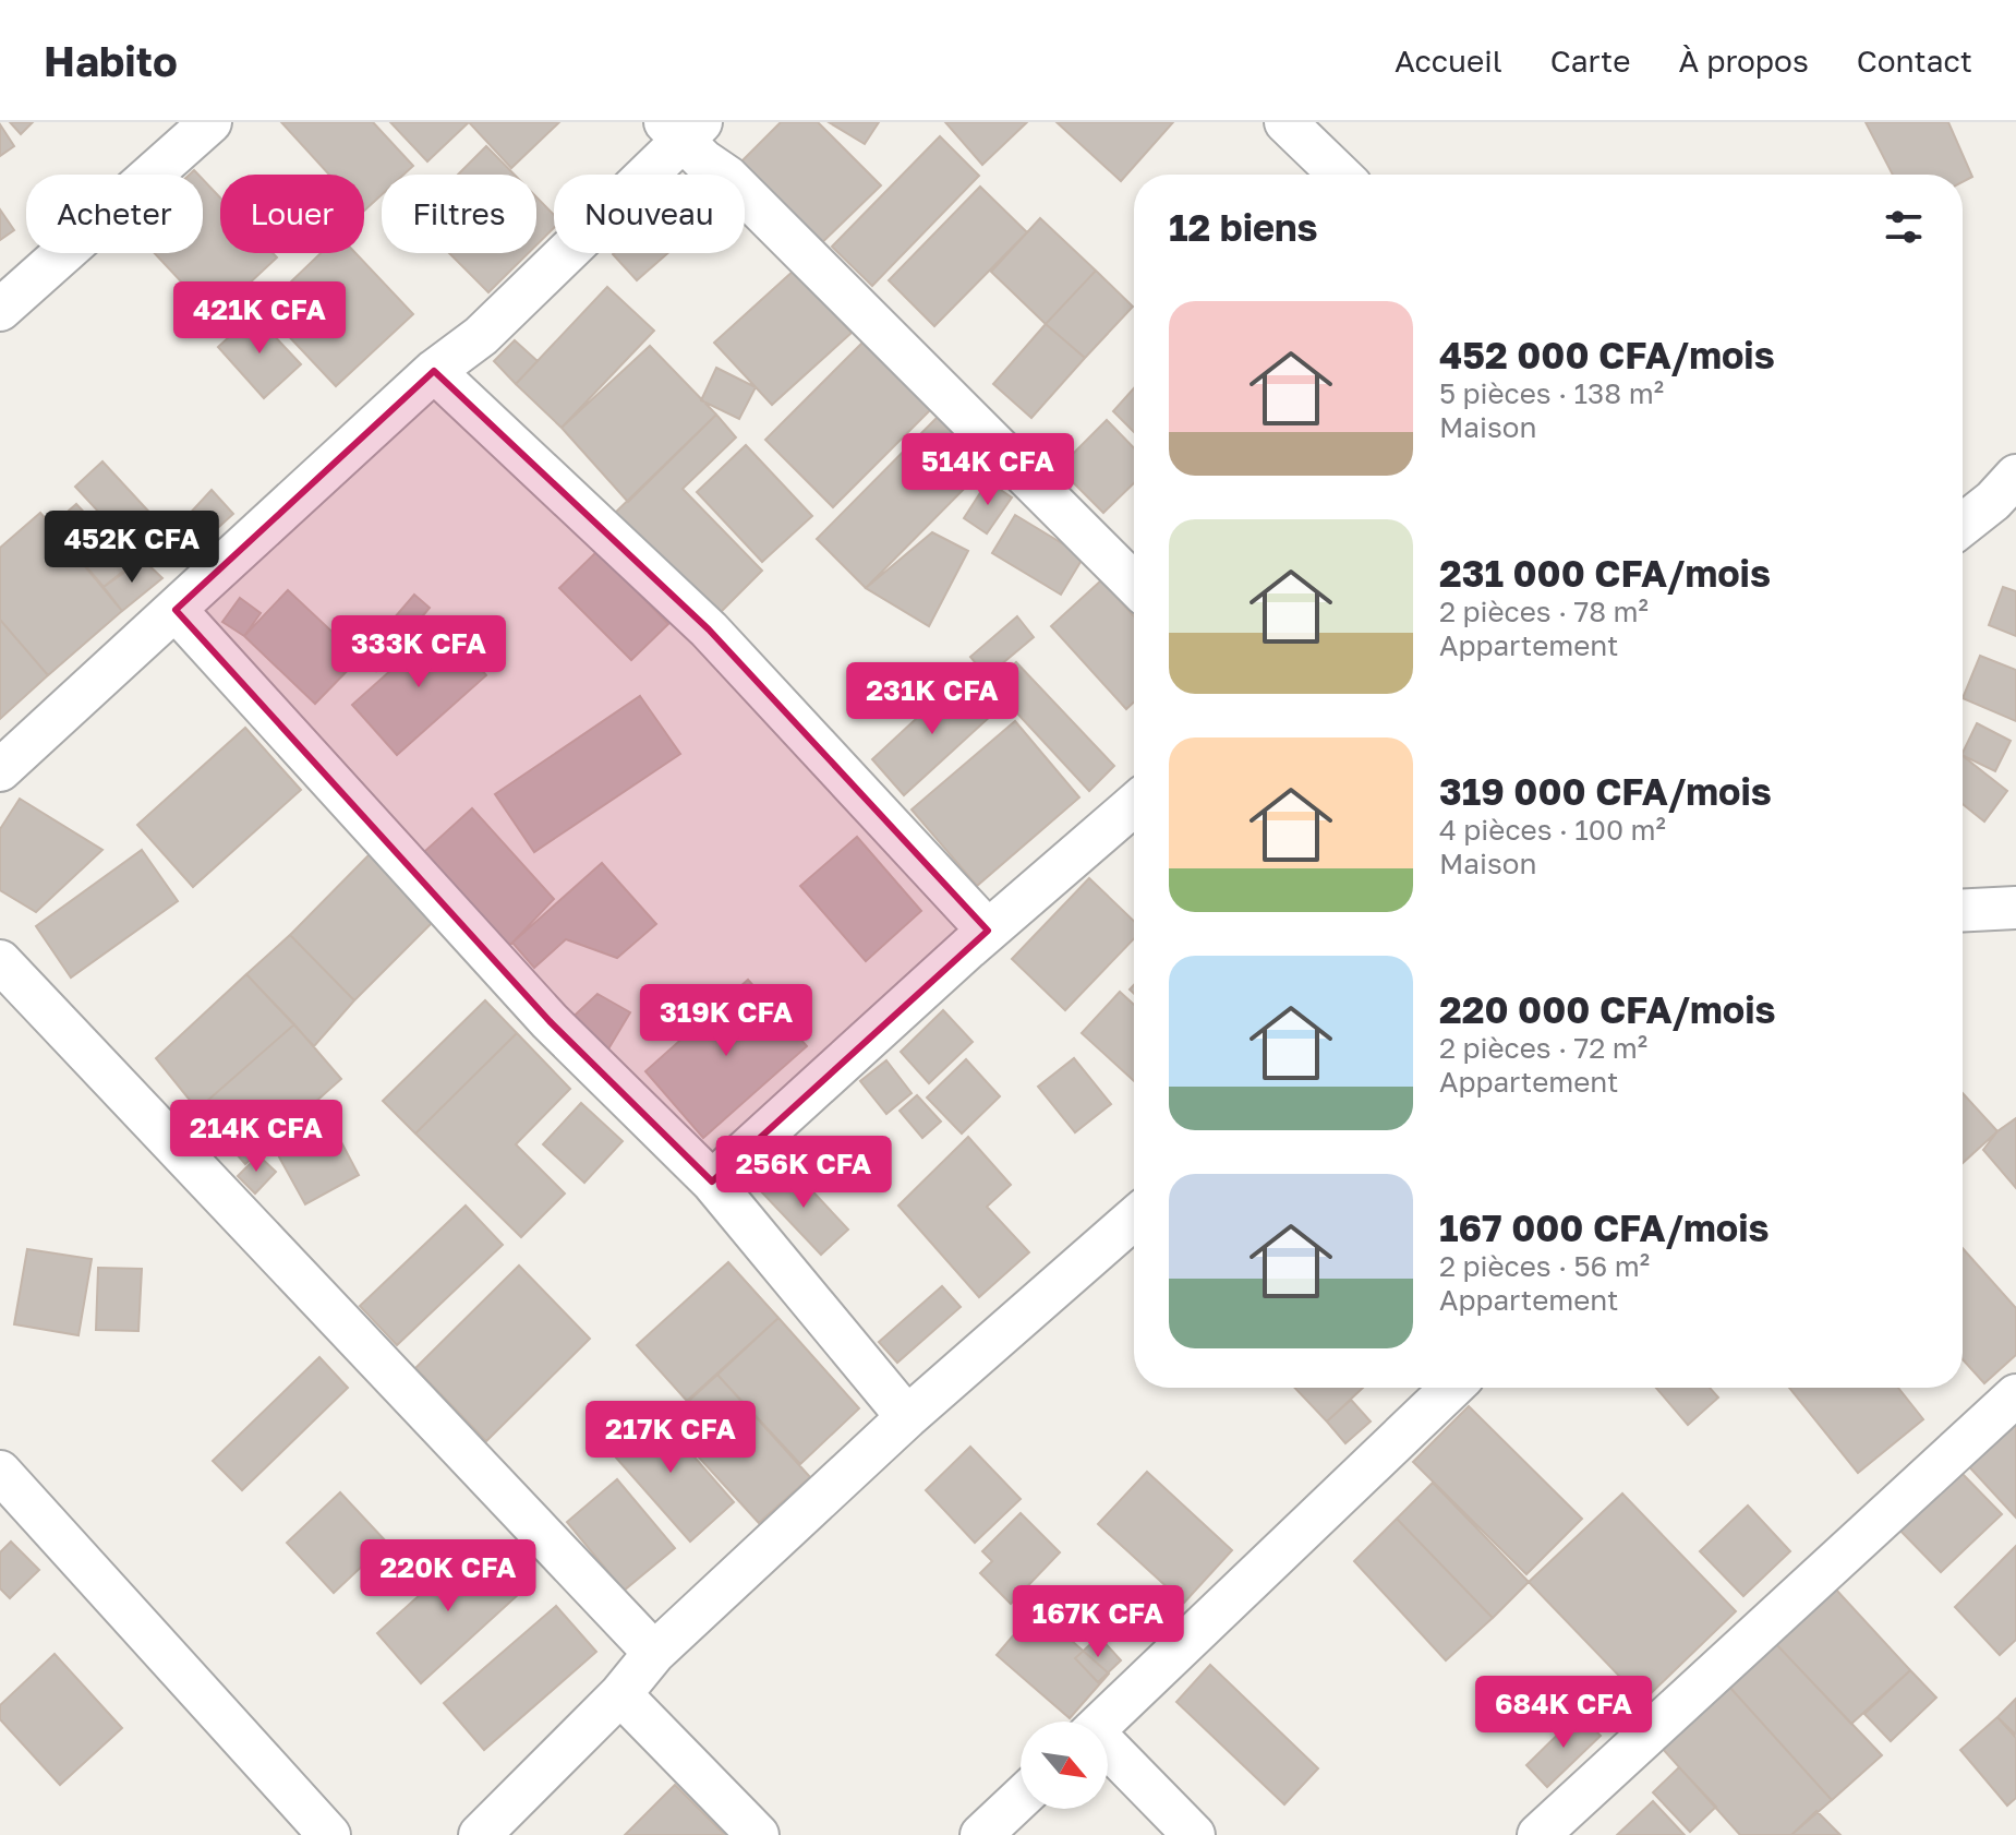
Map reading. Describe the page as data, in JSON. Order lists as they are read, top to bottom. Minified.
{"north":"bottom right","page":{"header":"Habito","nav":["Accueil","Carte","À propos","Contact"],"chip":["Acheter","Louer","Filtres","Nouveau"],"heading":"12 biens","list":[{"name":"452 000 CFA/mois","note":"5 pièces · 138 m² · Maison"},{"name":"231 000 CFA/mois","note":"2 pièces · 78 m² · Appartement"},{"name":"319 000 CFA/mois","note":"4 pièces · 100 m² · Maison"},{"name":"220 000 CFA/mois","note":"2 pièces · 72 m² · Appartement"},{"name":"167 000 CFA/mois","note":"2 pièces · 56 m² · Appartement"}],"price":["421K CFA","514K CFA","452K CFA","333K CFA","231K CFA","319K CFA","214K CFA","256K CFA","217K CFA","220K CFA","167K CFA","684K CFA"]}}
